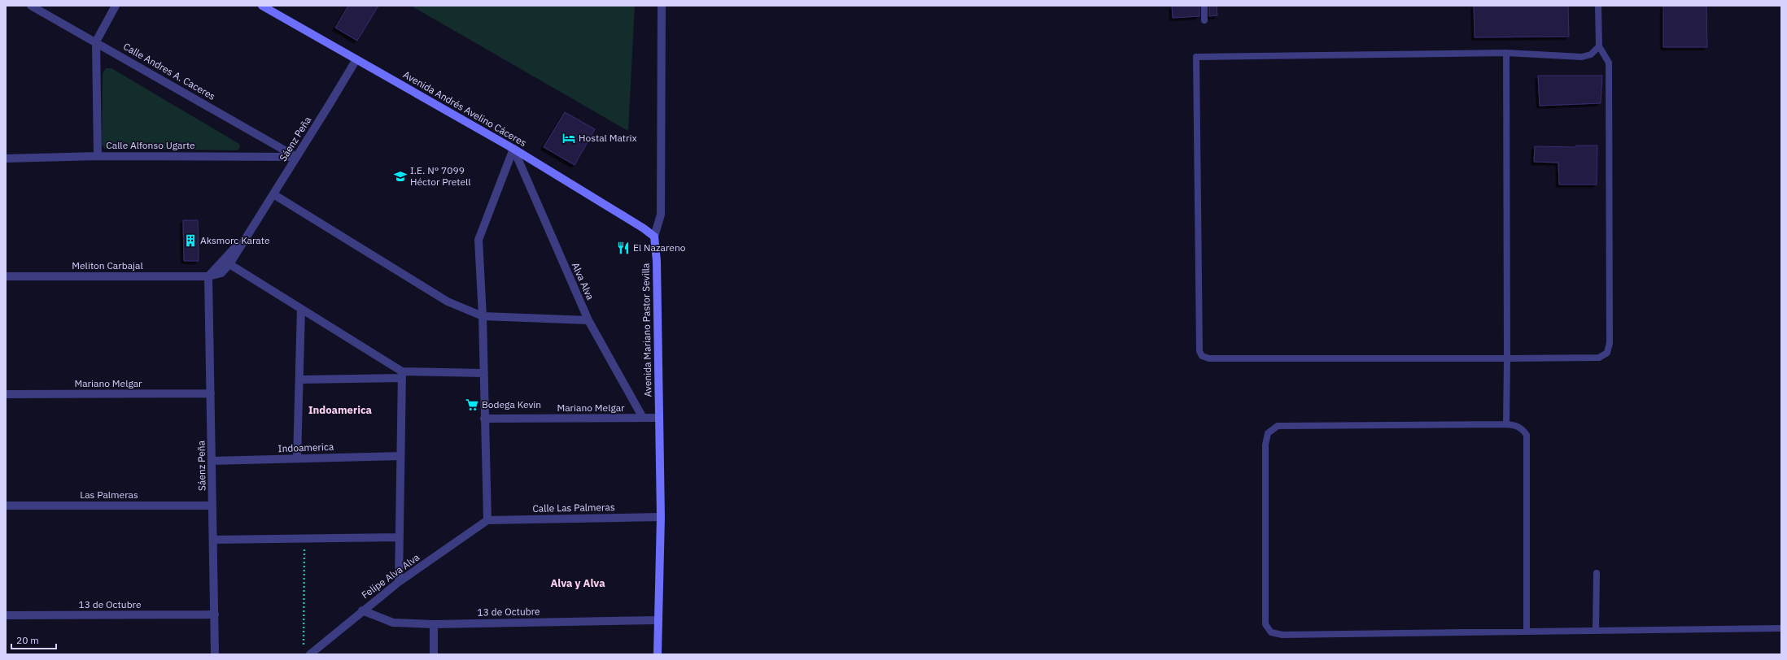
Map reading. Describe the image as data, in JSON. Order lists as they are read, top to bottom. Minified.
{"streets":{"street":["Calle Andres A. Caceres","Avenida Andrés Avelino Cáceres","Sáenz Peña","Calle Alfonso Ugarte","Meliton Carbajal","Alva Alva","Avenida Mariano Pastor Sevilla","Mariano Melgar","Indoamerica","Las Palmeras","Calle Las Palmeras","Felipe Alva Alva","13 de Octubre"]},"crossings":[["Calle Andres A. Caceres","Sáenz Peña"],["Calle Andres A. Caceres","Calle Alfonso Ugarte"],["Avenida Andrés Avelino Cáceres","Sáenz Peña"],["Avenida Andrés Avelino Cáceres","Alva Alva"],["Avenida Andrés Avelino Cáceres","Avenida Mariano Pastor Sevilla"],["Sáenz Peña","Calle Alfonso Ugarte"],["Sáenz Peña","Meliton Carbajal"],["Sáenz Peña","Mariano Melgar"],["Sáenz Peña","Indoamerica"],["Sáenz Peña","Las Palmeras"],["Sáenz Peña","13 de Octubre"],["Alva Alva","Mariano Melgar"],["Avenida Mariano Pastor Sevilla","Mariano Melgar"],["Avenida Mariano Pastor Sevilla","Calle Las Palmeras"],["Avenida Mariano Pastor Sevilla","13 de Octubre"],["Calle Las Palmeras","Felipe Alva Alva"],["Felipe Alva Alva","13 de Octubre"]],"districts":["Indoamerica","Alva y Alva"],"places":{"hotel":["Hostal Matrix"],"school or university":["I.E. N° 7099 Héctor Pretell"],"building":["Aksmorc Karate"],"restaurant":["El Nazareno"],"supermarket":["Bodega Kevin"]},"scale_bar":"20 m"}
